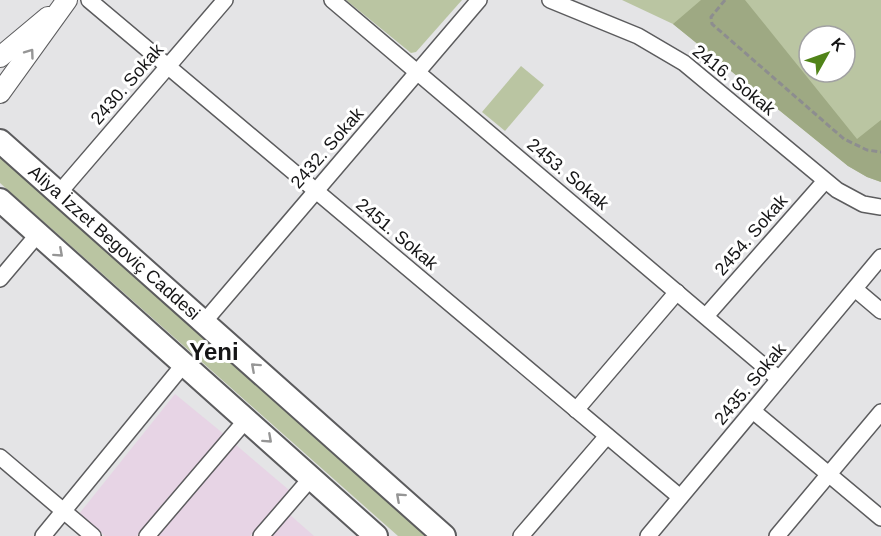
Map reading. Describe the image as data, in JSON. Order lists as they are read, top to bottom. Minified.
{"streets":{"main road":["Aliya İzzet Begoviç Caddesi"],"street":["2416. Sokak","2430. Sokak","2432. Sokak","2453. Sokak","2451. Sokak","2454. Sokak","2435. Sokak"]},"crossings":[["2416. Sokak","2454. Sokak"],["2430. Sokak","2451. Sokak"],["2430. Sokak","Aliya İzzet Begoviç Caddesi"],["2432. Sokak","2453. Sokak"],["2432. Sokak","2451. Sokak"],["2432. Sokak","Aliya İzzet Begoviç Caddesi"],["2453. Sokak","2454. Sokak"],["2453. Sokak","2435. Sokak"],["2451. Sokak","2435. Sokak"]],"districts":["Yeni"],"north":"top right"}
